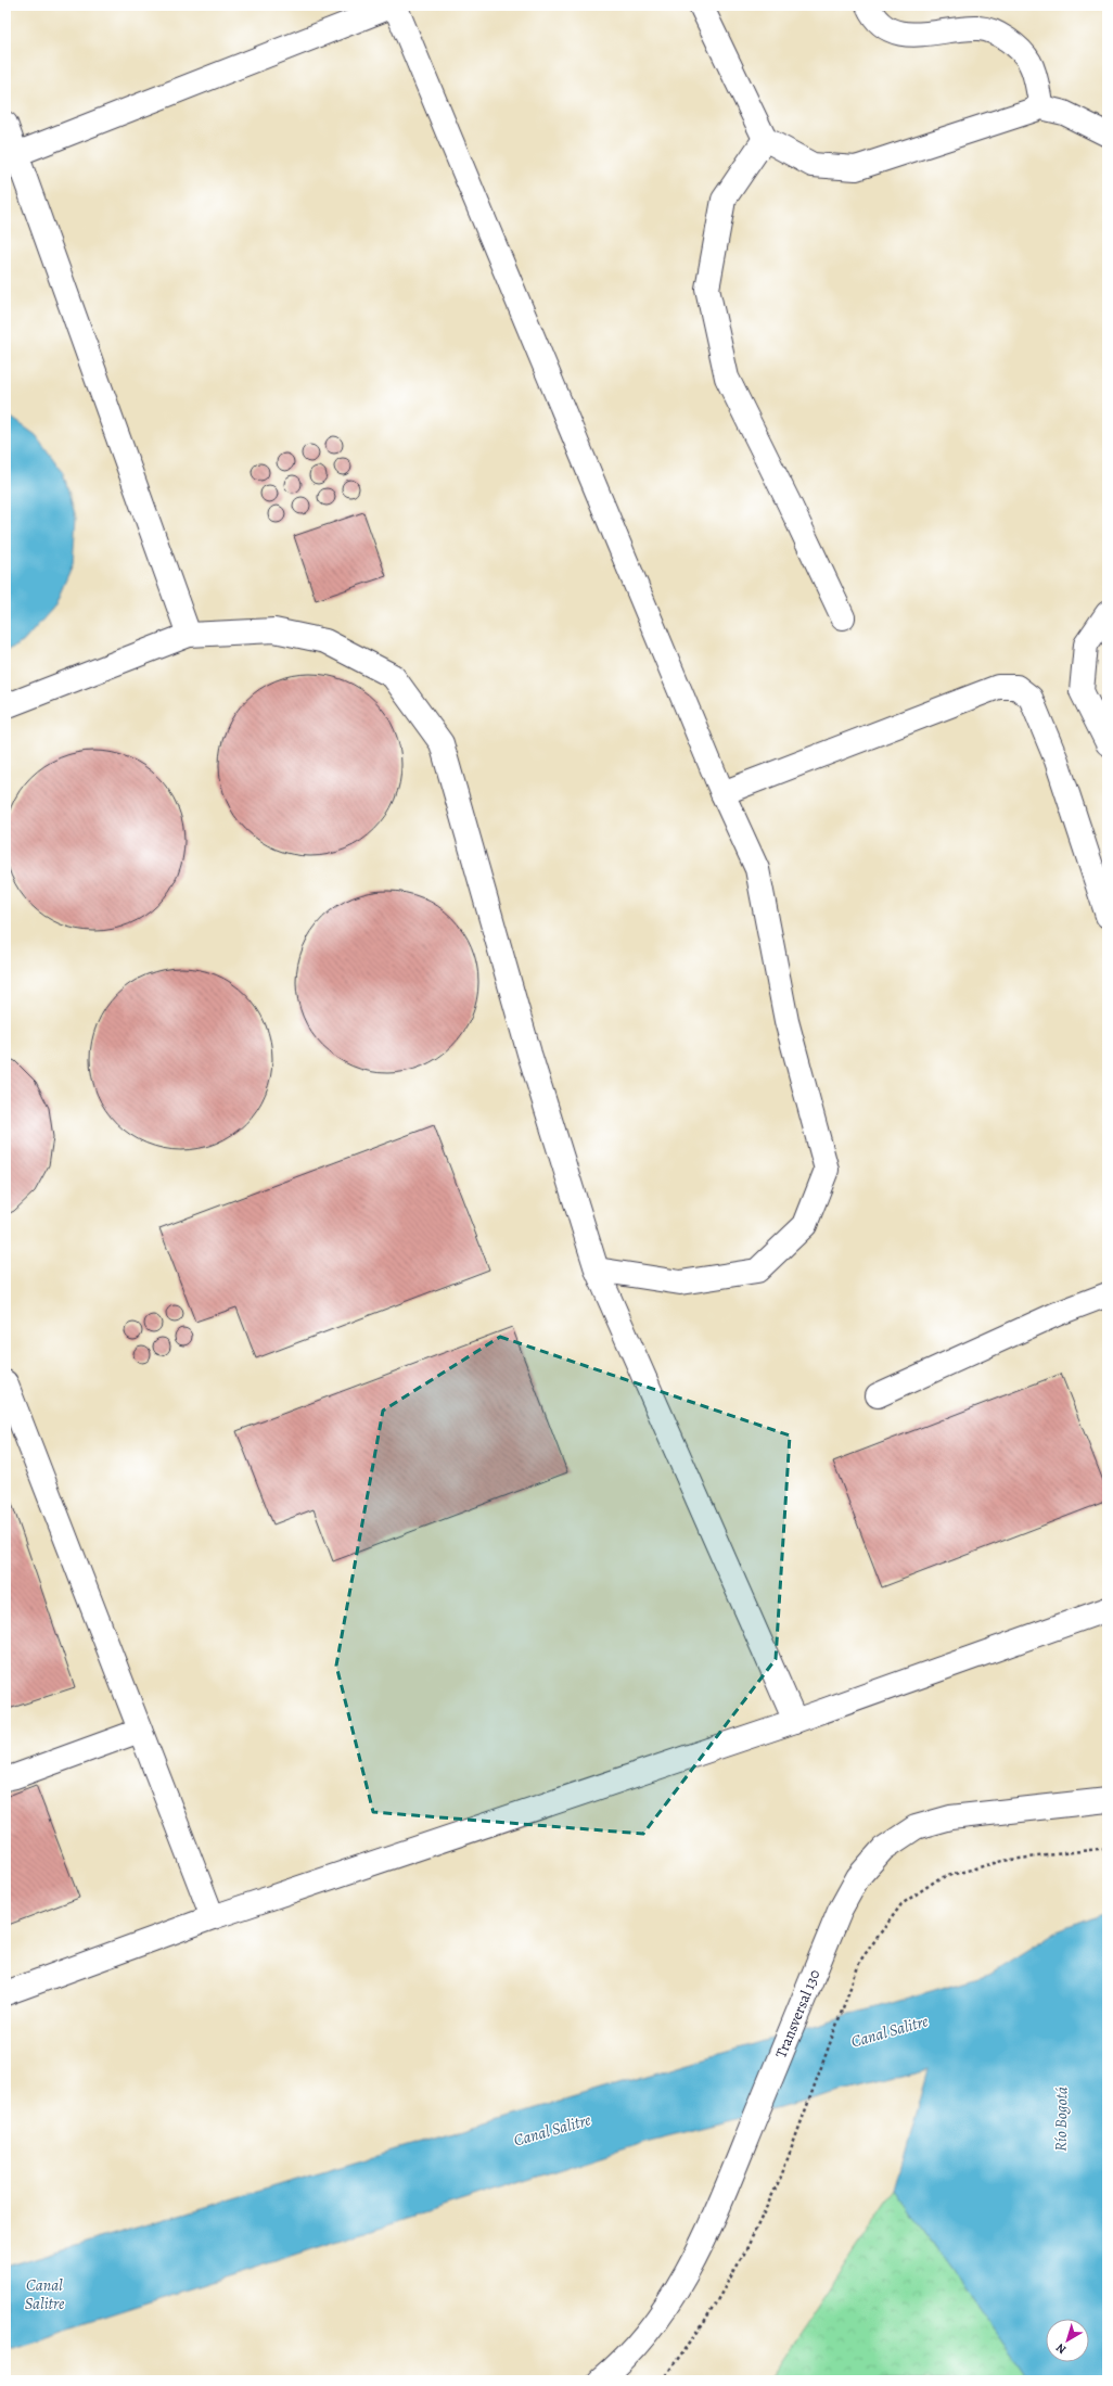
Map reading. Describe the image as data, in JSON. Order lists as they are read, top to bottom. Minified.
{"streets":{"street":["Transversal 130"]},"water":["Canal Salitre","Río Bogotá"],"north":"bottom left"}
